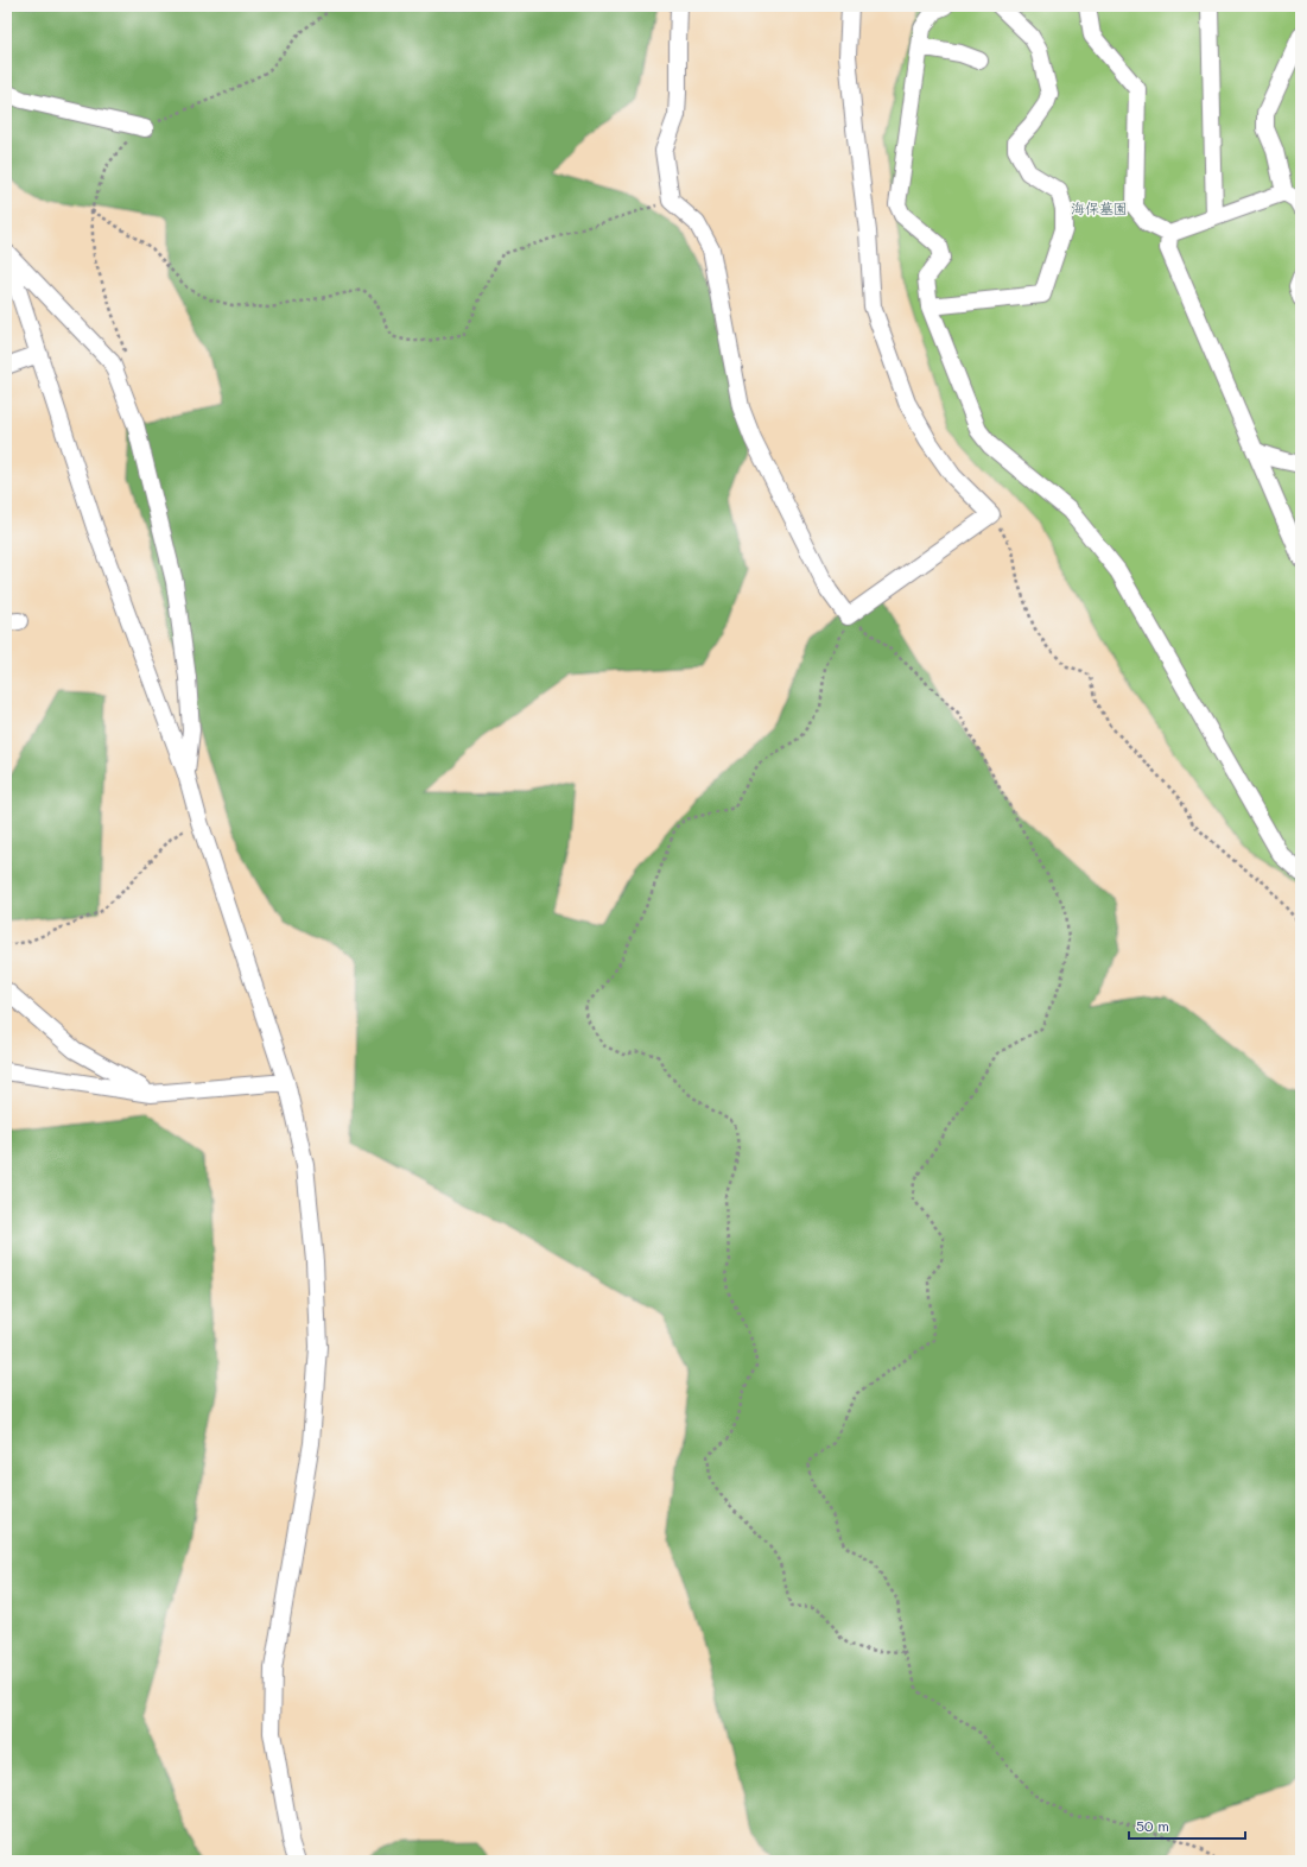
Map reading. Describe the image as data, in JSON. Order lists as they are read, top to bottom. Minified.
{"parks":["海保墓園"],"scale_bar":"50 m"}
